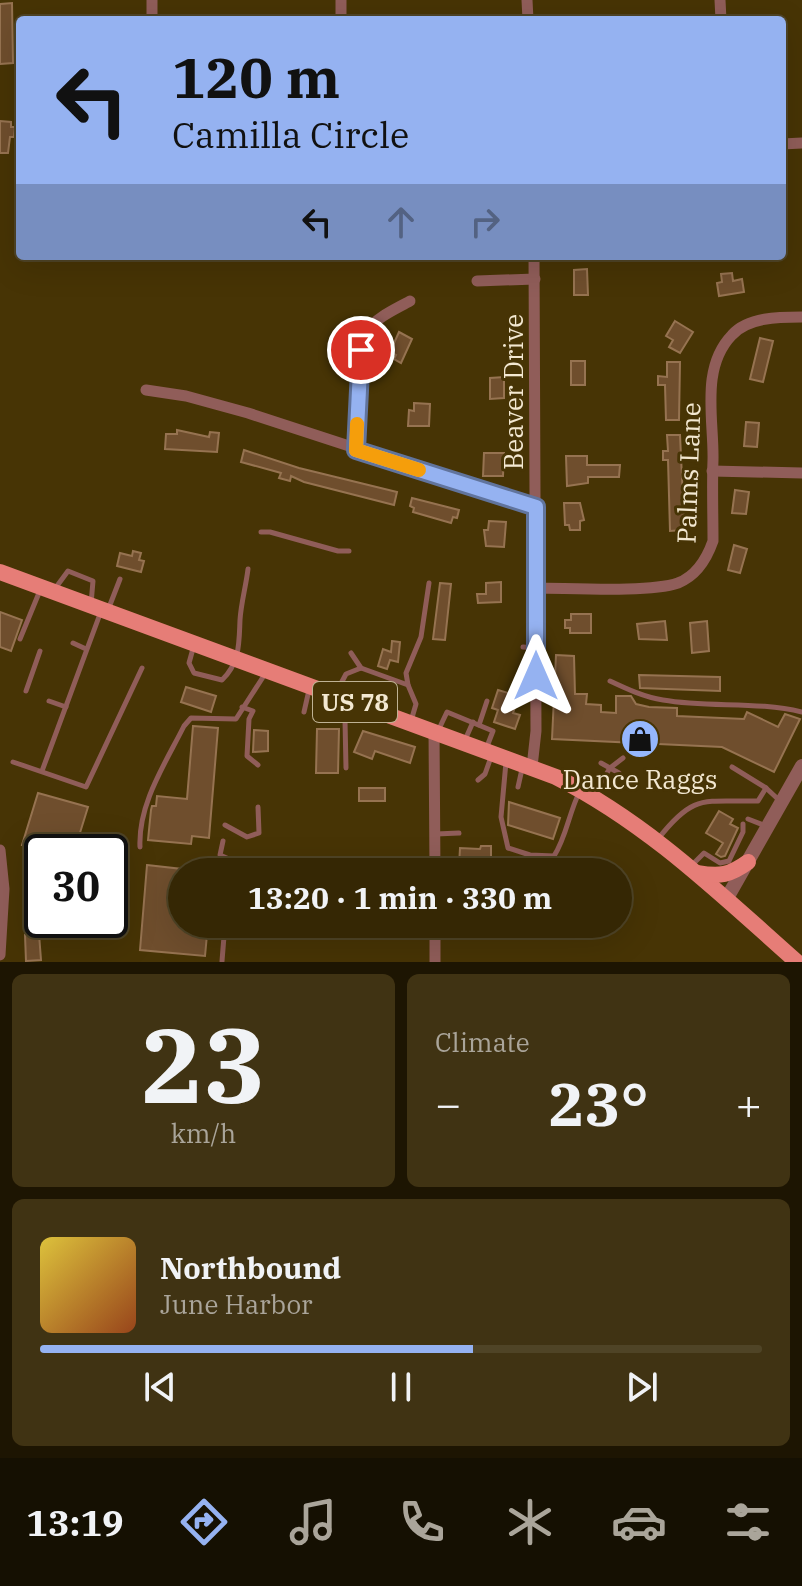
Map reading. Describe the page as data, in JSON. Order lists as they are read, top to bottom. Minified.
{"streets":{"main road":["US 78"],"street":["Beaver Drive","Palms Lane"]},"crossings":[["Beaver Drive","Palms Lane"],["Beaver Drive","US 78"]],"places":{"shop":["Dance Raggs"]},"page":{"turn":["120 m","Camilla Circle"],"limit":"30","trip":"13:20 · 1 min · 330 m","tile":[["23","km/h"],"Climate"],"heat":["−","23°","+"],"song":["Northbound","June Harbor"],"tabs":"13:19"}}
